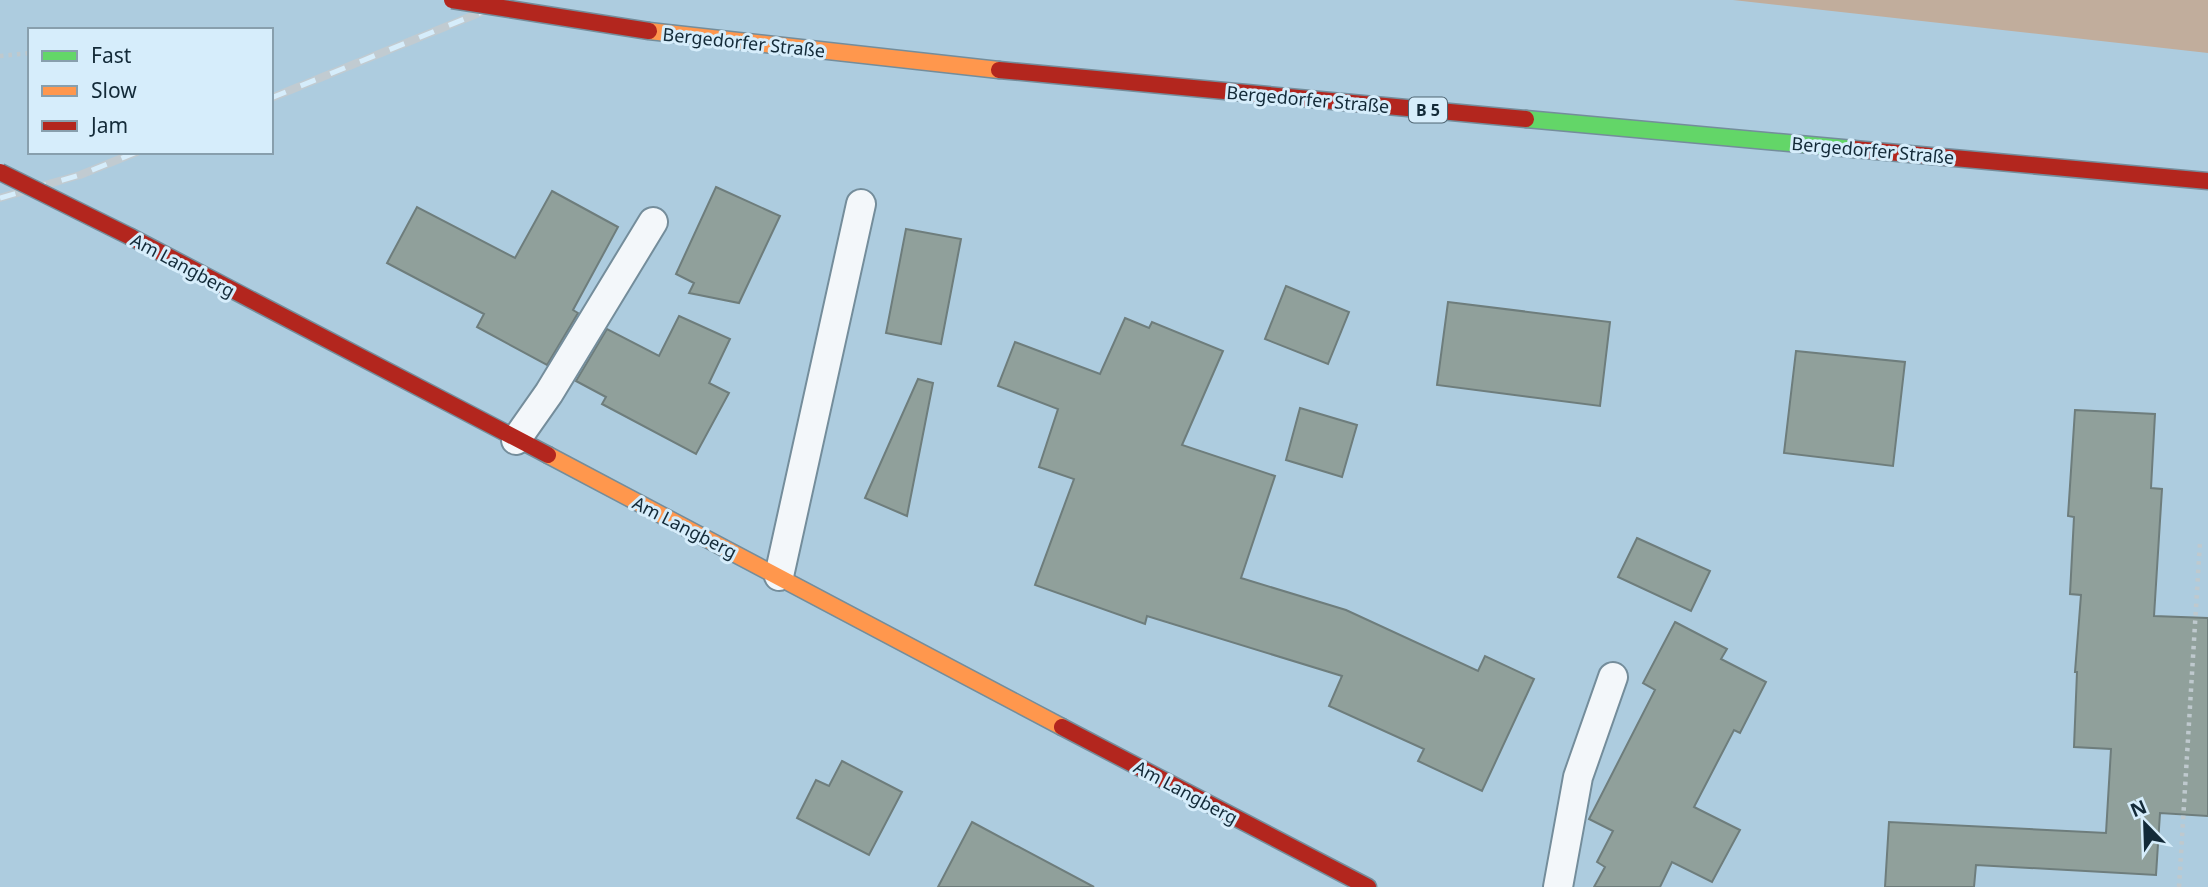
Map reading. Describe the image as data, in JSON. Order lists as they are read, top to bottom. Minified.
{"streets":{"main road":["Bergedorfer Straße","B 5","Am Langberg"]},"legend":["Fast","Slow","Jam"],"north":"top left"}
